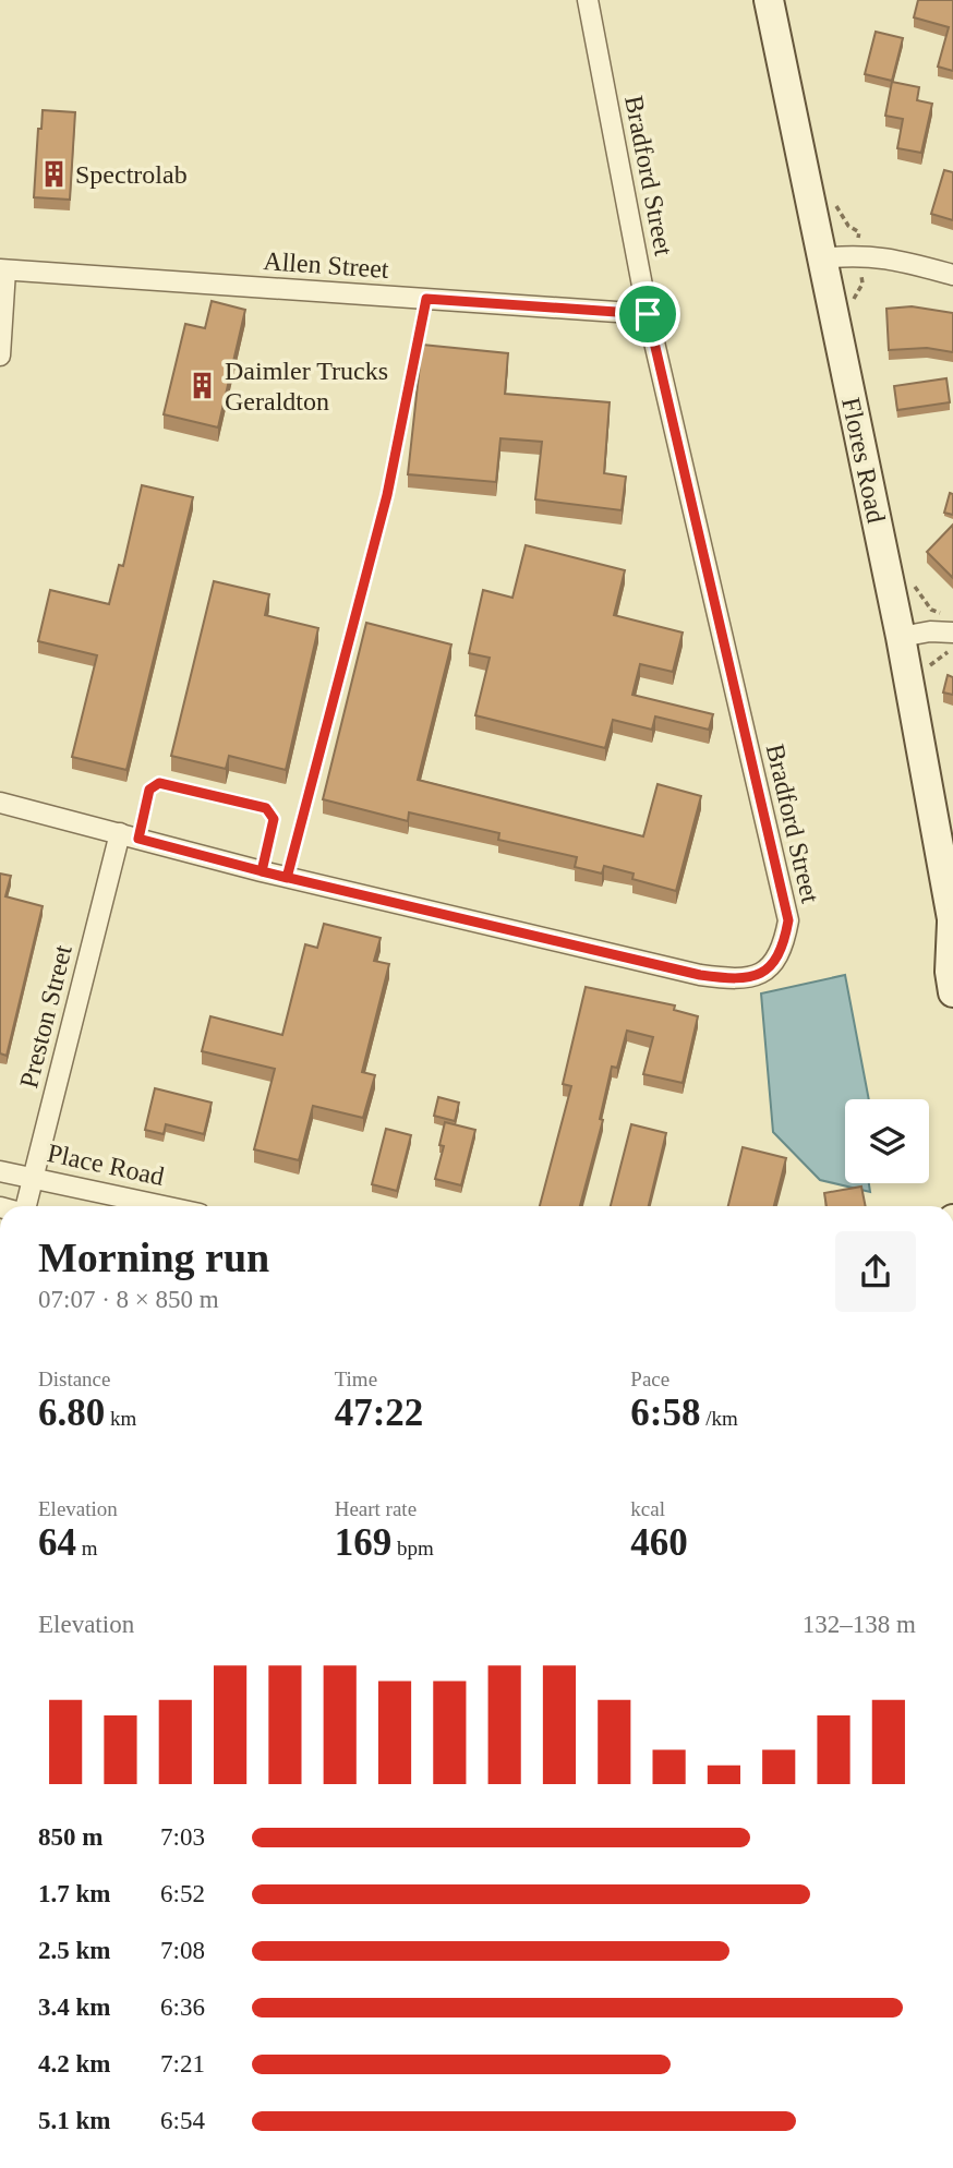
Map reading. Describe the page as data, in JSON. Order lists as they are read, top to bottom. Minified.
{"streets":{"main road":["Flores Road"],"street":["Bradford Street","Allen Street","Preston Street","Place Road"]},"crossings":[["Bradford Street","Allen Street"],["Bradford Street","Preston Street"],["Preston Street","Place Road"]],"places":{"building":["Spectrolab","Daimler Trucks Geraldton"]},"page":{"heading":["Morning run","07:07 · 8 × 850 m"],"stats":[["Distance","6.80 km"],["Time","47:22"],["Pace","6:58 /km"],["Elevation","64 m"],["Heart rate","169 bpm"],["kcal","460"]],"chart":["Elevation","132–138 m"],"list":[{"name":"850 m","note":"7:03"},{"name":"1.7 km","note":"6:52"},{"name":"2.5 km","note":"7:08"},{"name":"3.4 km","note":"6:36"},{"name":"4.2 km","note":"7:21"},{"name":"5.1 km","note":"6:54"}]}}
